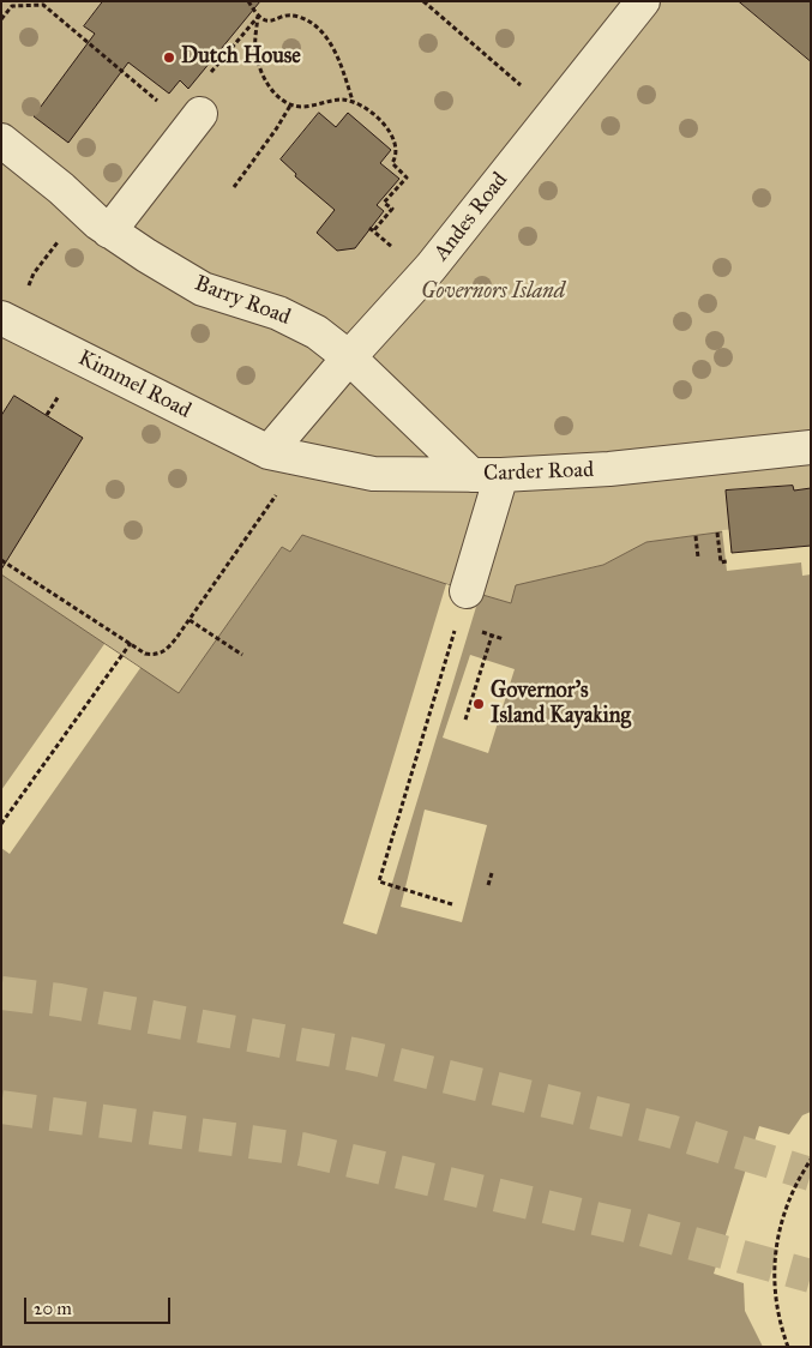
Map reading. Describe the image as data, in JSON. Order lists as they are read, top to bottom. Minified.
{"streets":{"street":["Andes Road","Barry Road","Kimmel Road","Carder Road"]},"crossings":[["Andes Road","Barry Road"],["Andes Road","Kimmel Road"],["Andes Road","Carder Road"],["Barry Road","Carder Road"],["Kimmel Road","Carder Road"]],"parks":["Governors Island"],"places":["Dutch House","Governor's Island Kayaking"],"scale_bar":"20 m"}
